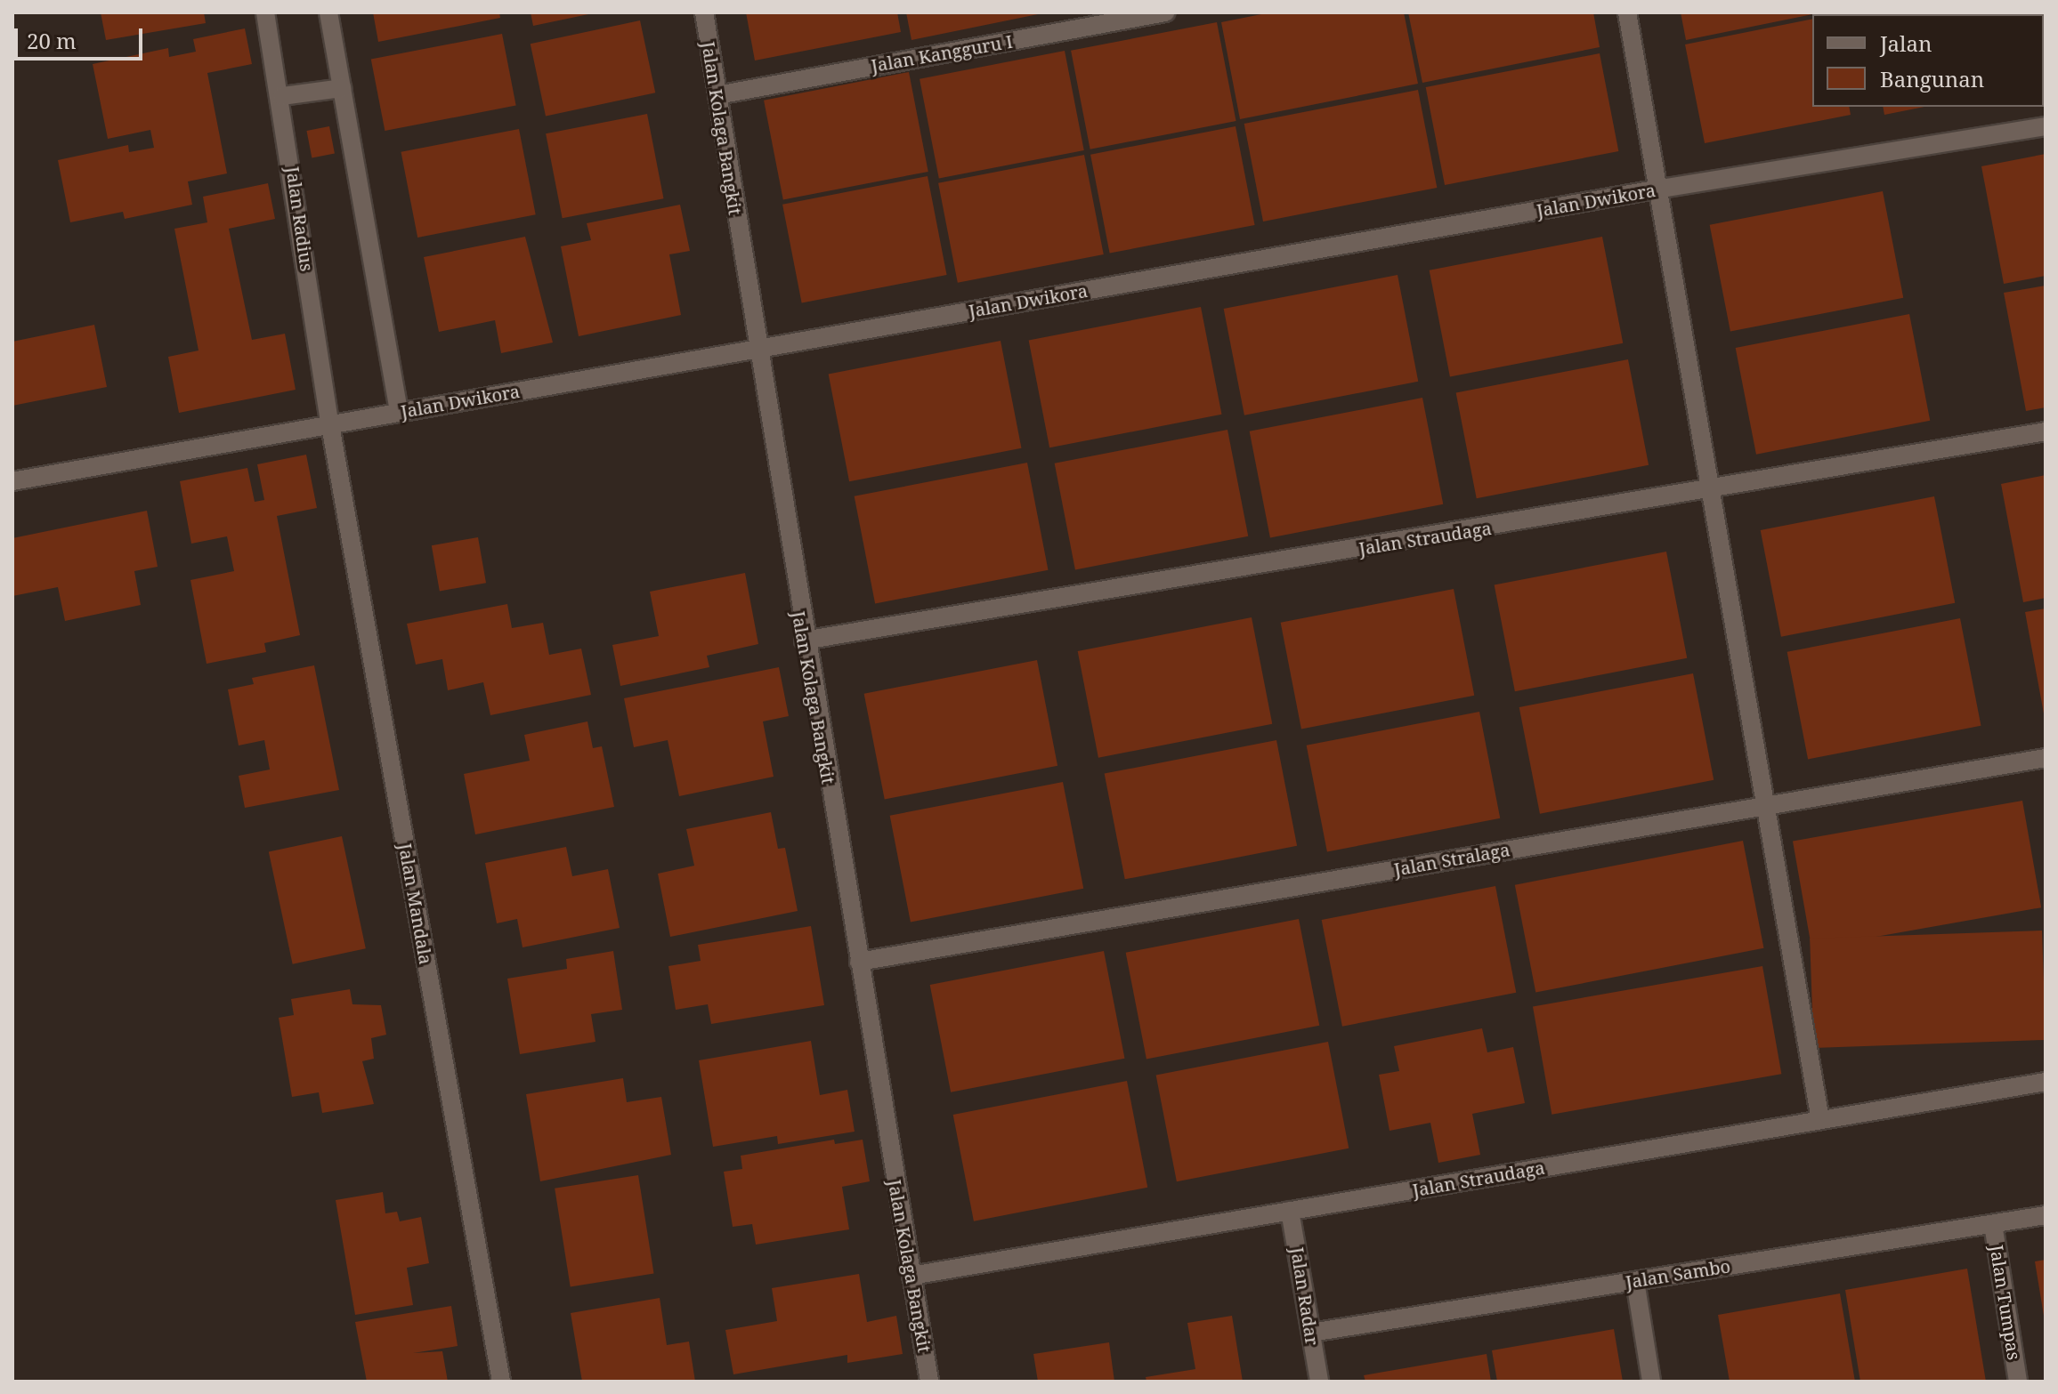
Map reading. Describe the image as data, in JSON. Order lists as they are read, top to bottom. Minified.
{"streets":{"street":["Jalan Kangguru I","Jalan Kolaga Bangkit","Jalan Dwikora","Jalan Radius","Jalan Straudaga","Jalan Stralaga","Jalan Mandala","Jalan Sambo","Jalan Radar","Jalan Tumpas"]},"crossings":[["Jalan Kangguru I","Jalan Kolaga Bangkit"],["Jalan Kolaga Bangkit","Jalan Dwikora"],["Jalan Kolaga Bangkit","Jalan Straudaga"],["Jalan Kolaga Bangkit","Jalan Stralaga"],["Jalan Dwikora","Jalan Radius"],["Jalan Dwikora","Jalan Mandala"],["Jalan Radius","Jalan Mandala"],["Jalan Straudaga","Jalan Radar"],["Jalan Sambo","Jalan Radar"],["Jalan Sambo","Jalan Tumpas"]],"legend":["Jalan","Bangunan"],"scale_bar":"20 m"}
